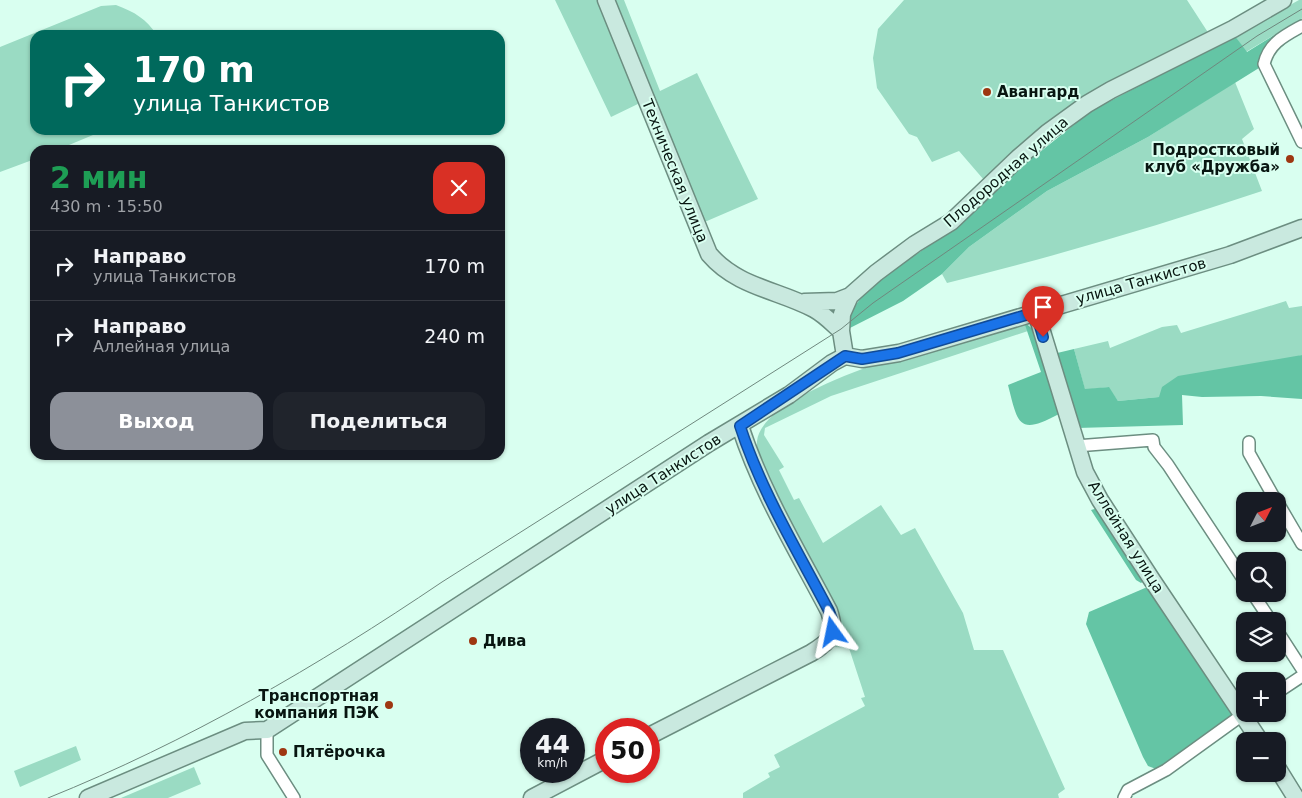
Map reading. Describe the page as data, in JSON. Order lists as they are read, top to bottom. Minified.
{"streets":{"main road":["Техническая улица","Плодородная улица","улица Танкистов","Аллейная улица"]},"crossings":[["Техническая улица","Плодородная улица"],["Плодородная улица","улица Танкистов"],["улица Танкистов","Аллейная улица"]],"places":["Авангард","Подростковый клуб «Дружба»","Дива","Транспортная компания ПЭК","Пятёрочка"],"north":"top right","page":{"turn":["170 m","улица Танкистов"],"heading":["2 мин","430 m · 15:50"],"list":[{"name":"Направо","note":"улица Танкистов","value":"170 m"},{"name":"Направо","note":"Аллейная улица","value":"240 m"}],"buttons":["Выход","Поделиться"],"map_buttons":["+","−"],"speed":"44 km/h","limit":"50"}}
